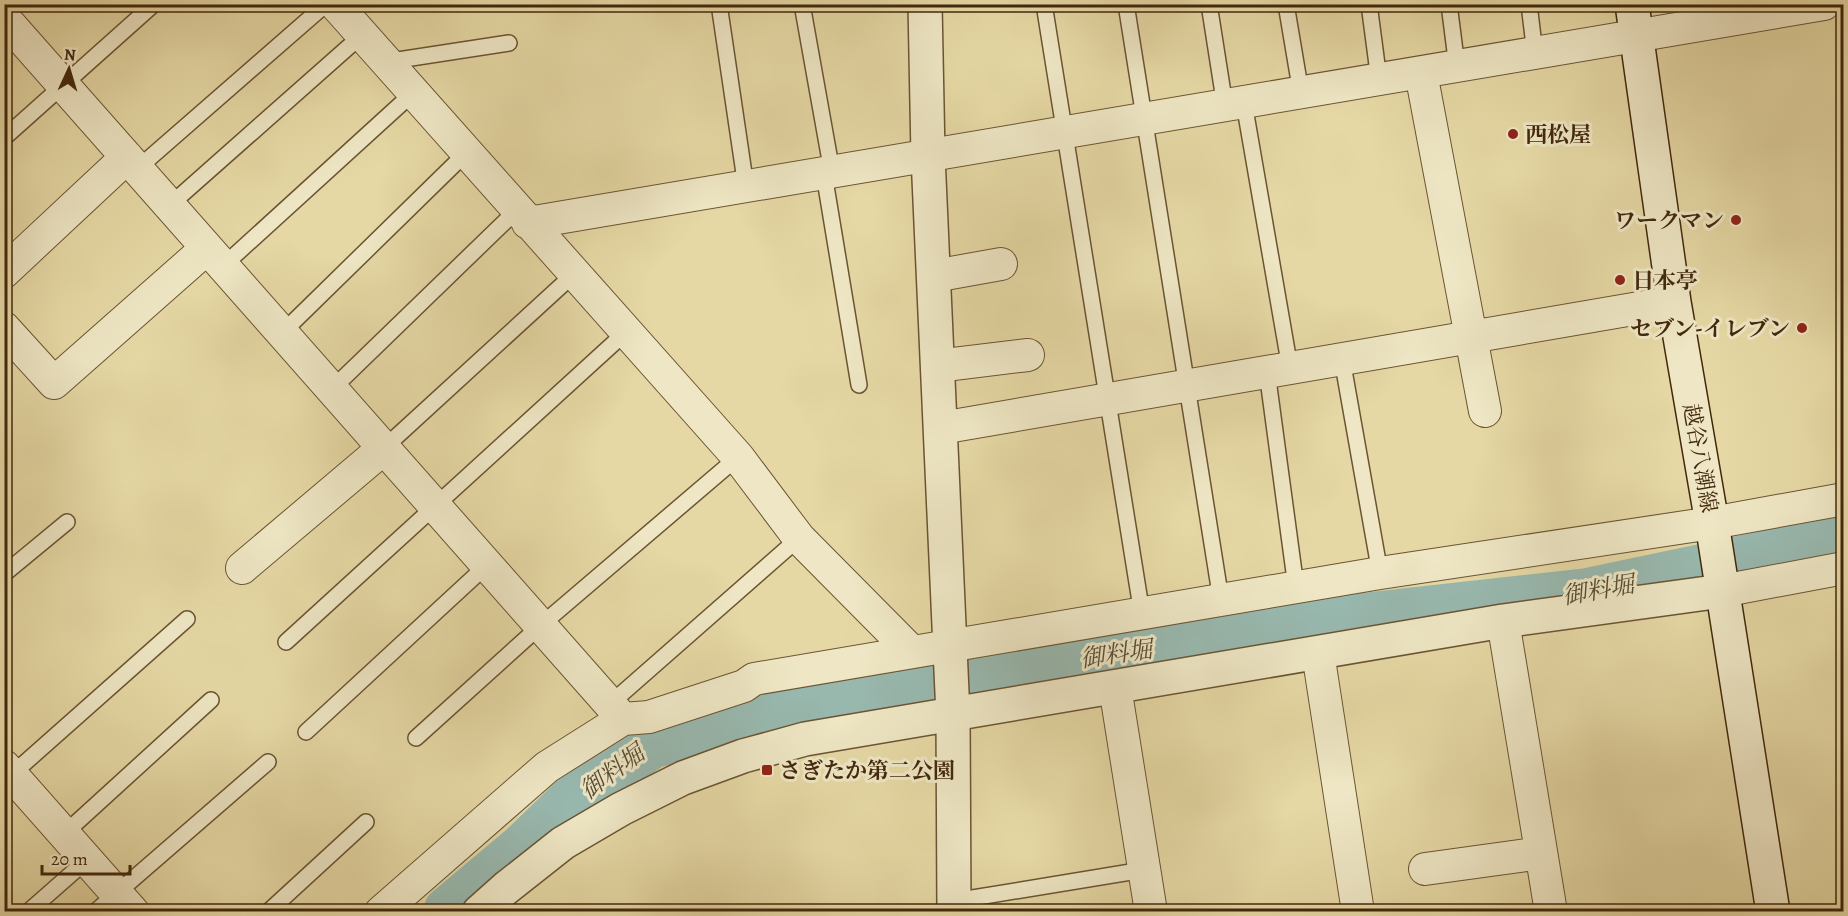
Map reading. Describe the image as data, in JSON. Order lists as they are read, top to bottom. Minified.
{"streets":{"street":["越谷八潮線"]},"water":["御料堀"],"places":{"other":["西松屋","ワークマン","日本亭","セブン-イレブン"],"transit":["さぎたか第二公園"]},"scale_bar":"20 m","north":"top"}
